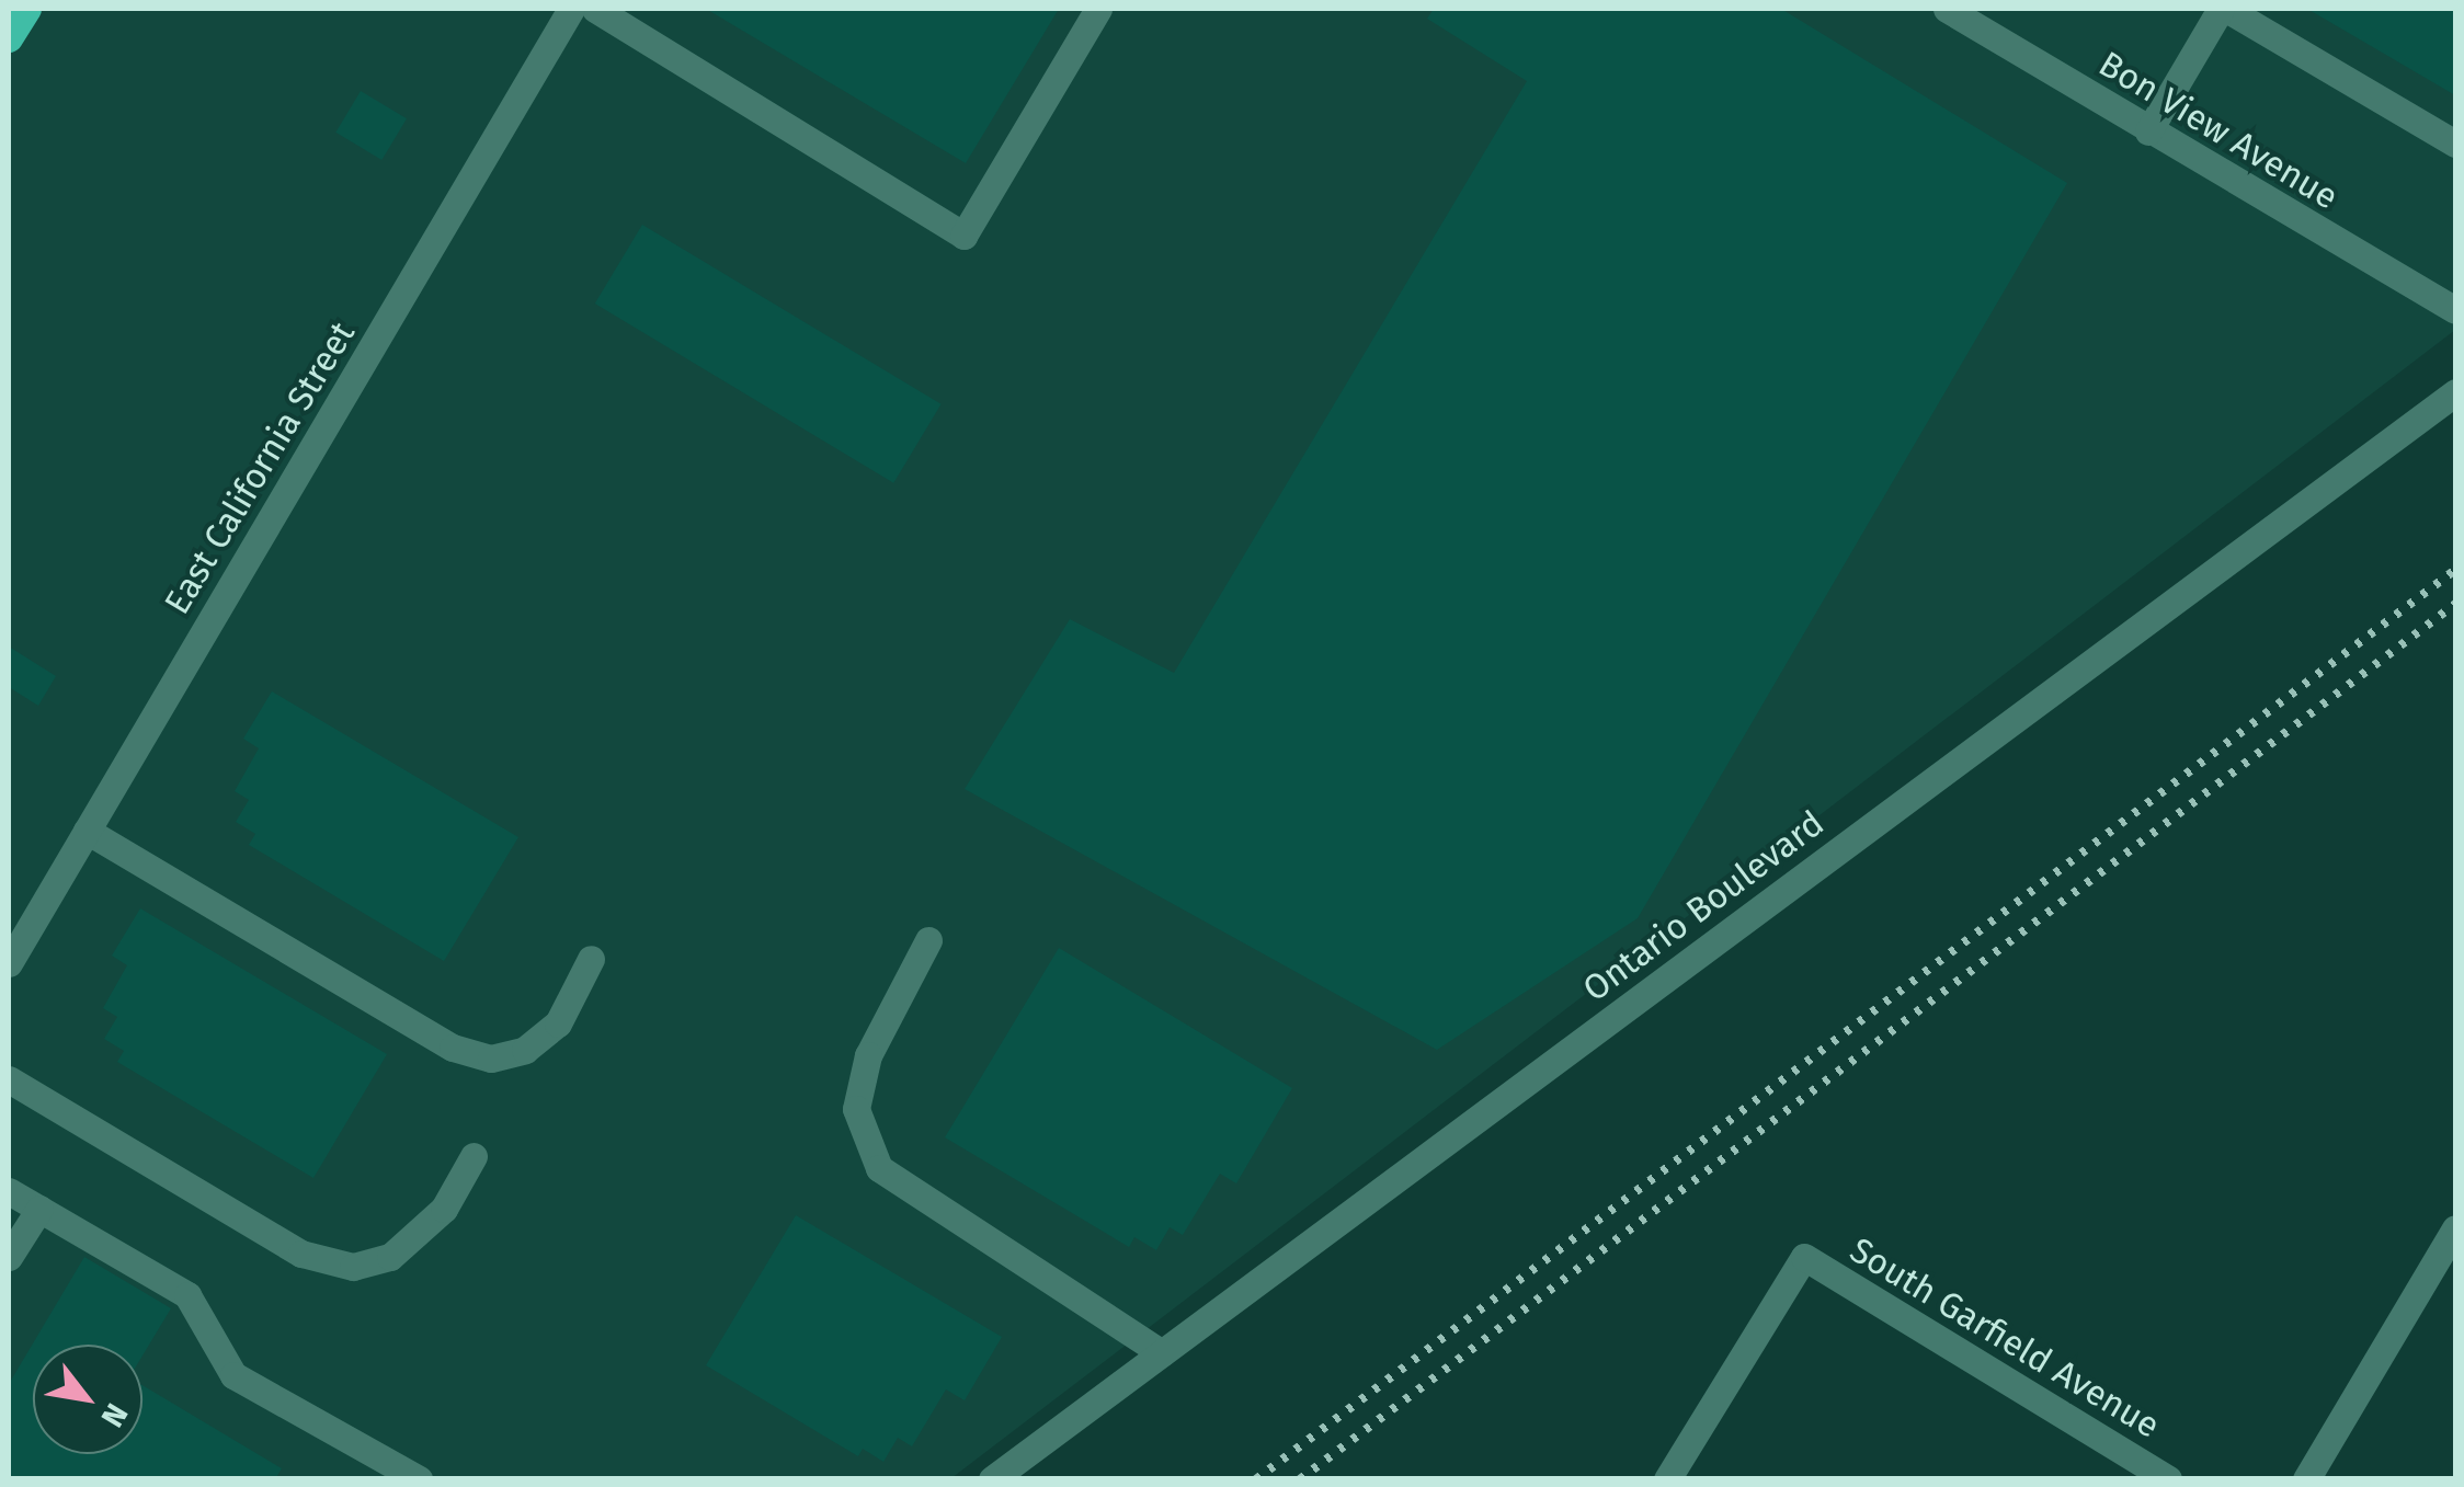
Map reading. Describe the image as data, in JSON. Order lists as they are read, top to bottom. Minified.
{"streets":{"street":["Bon View Avenue","East California Street","Ontario Boulevard","South Garfield Avenue"]},"north":"bottom right"}
